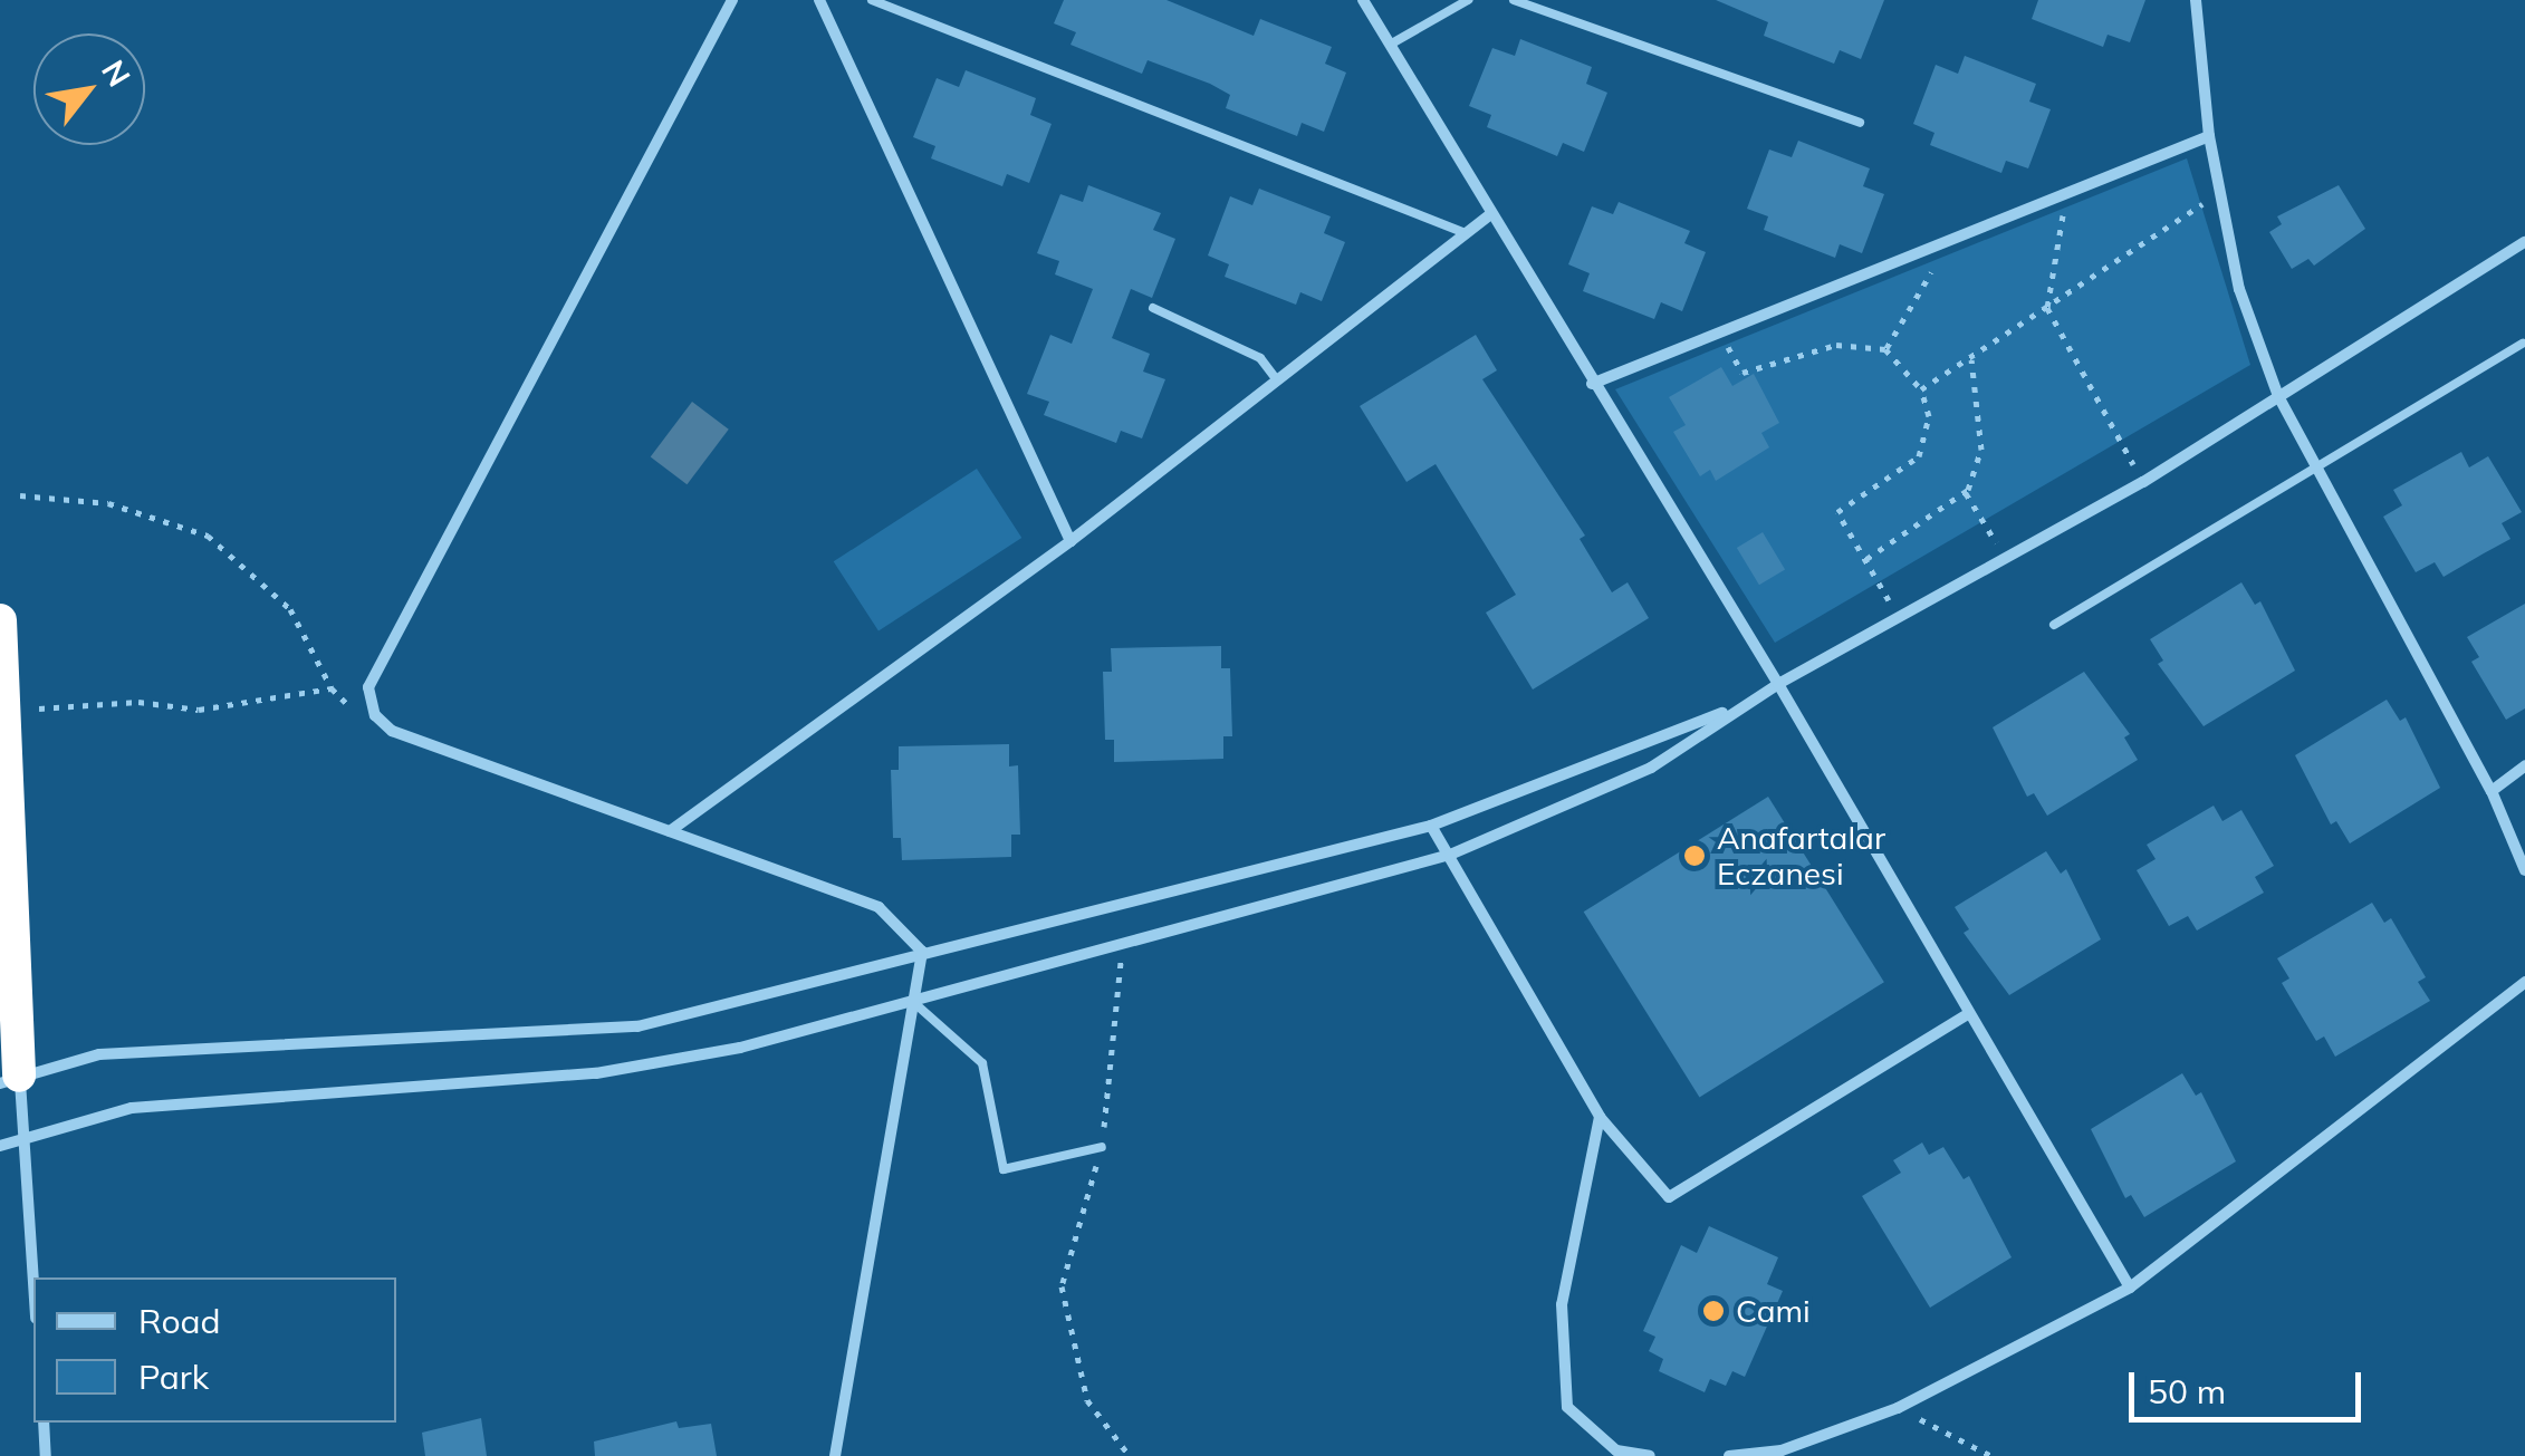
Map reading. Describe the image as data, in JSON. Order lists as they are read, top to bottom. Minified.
{"places":["Anafartalar Eczanesi","Cami"],"legend":["Road","Park"],"scale_bar":"50 m","north":"top right"}
